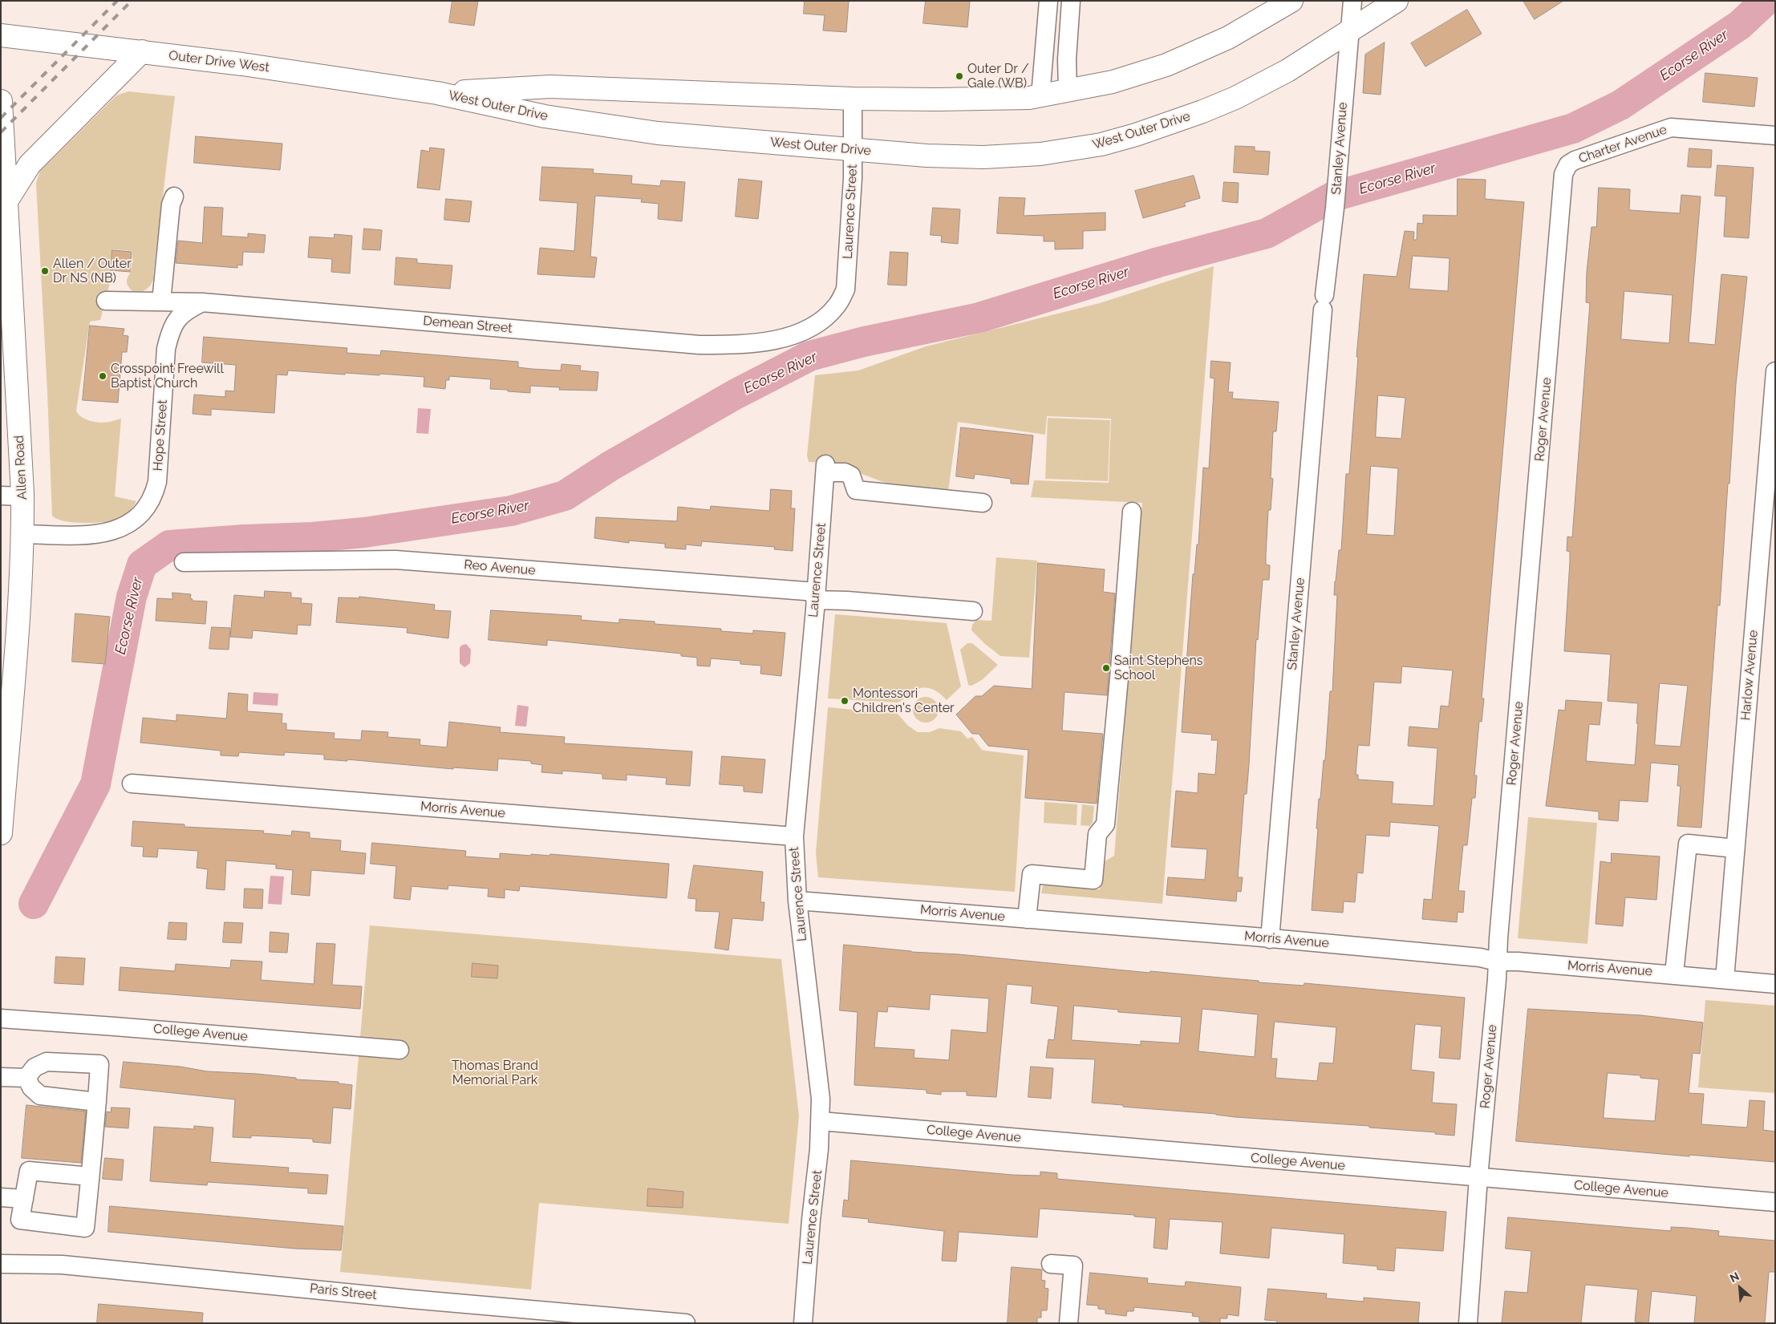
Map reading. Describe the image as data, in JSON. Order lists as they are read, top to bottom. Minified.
{"streets":{"main road":["Outer Drive West","West Outer Drive","Allen Road"],"street":["Charter Avenue","Stanley Avenue","Laurence Street","Demean Street","Roger Avenue","Hope Street","Reo Avenue","Harlow Avenue","Morris Avenue","College Avenue","Paris Street"]},"crossings":[["Outer Drive West","West Outer Drive"],["West Outer Drive","Stanley Avenue"],["West Outer Drive","Laurence Street"],["Charter Avenue","Roger Avenue"],["Stanley Avenue","Morris Avenue"],["Laurence Street","Demean Street"],["Laurence Street","Reo Avenue"],["Laurence Street","Morris Avenue"],["Laurence Street","College Avenue"],["Demean Street","Hope Street"],["Roger Avenue","Morris Avenue"],["Roger Avenue","College Avenue"],["Hope Street","Allen Road"],["Harlow Avenue","Morris Avenue"]],"water":["Ecorse River"],"parks":["Thomas Brand Memorial Park"],"places":["Outer Dr / Gale (WB)","Allen / Outer Dr NS (NB)","Crosspoint Freewill Baptist Church","Saint Stephens School","Montessori Children's Center"],"north":"top left"}
